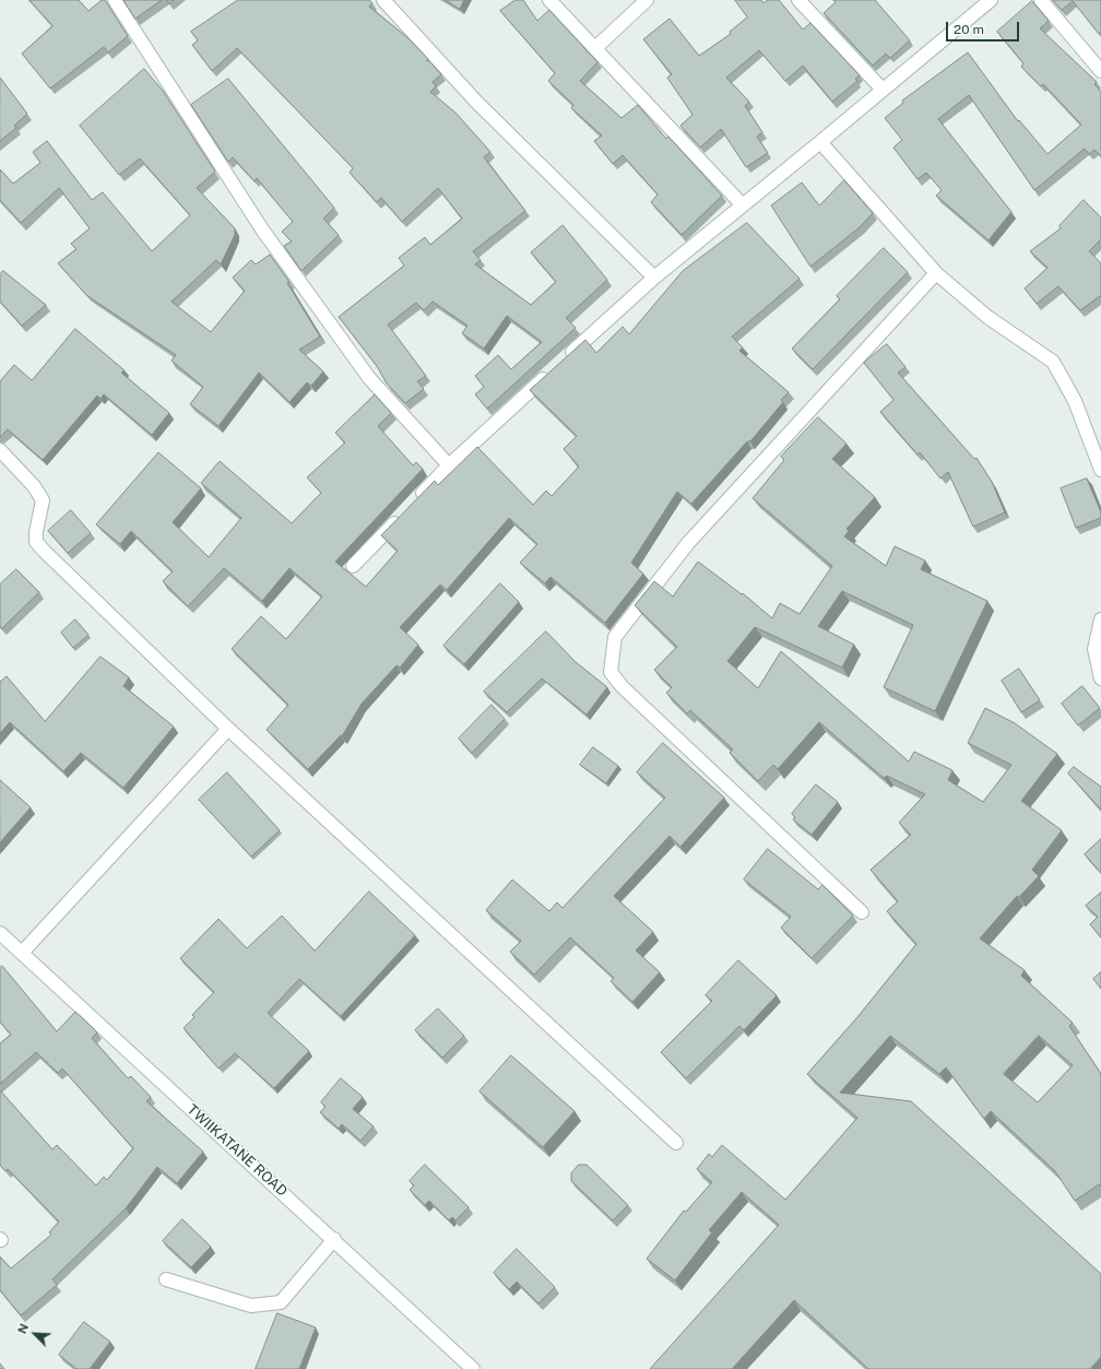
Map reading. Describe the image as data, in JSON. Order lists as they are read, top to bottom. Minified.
{"streets":{"street":["TWIIKATANE ROAD"]},"scale_bar":"20 m","north":"top left"}
